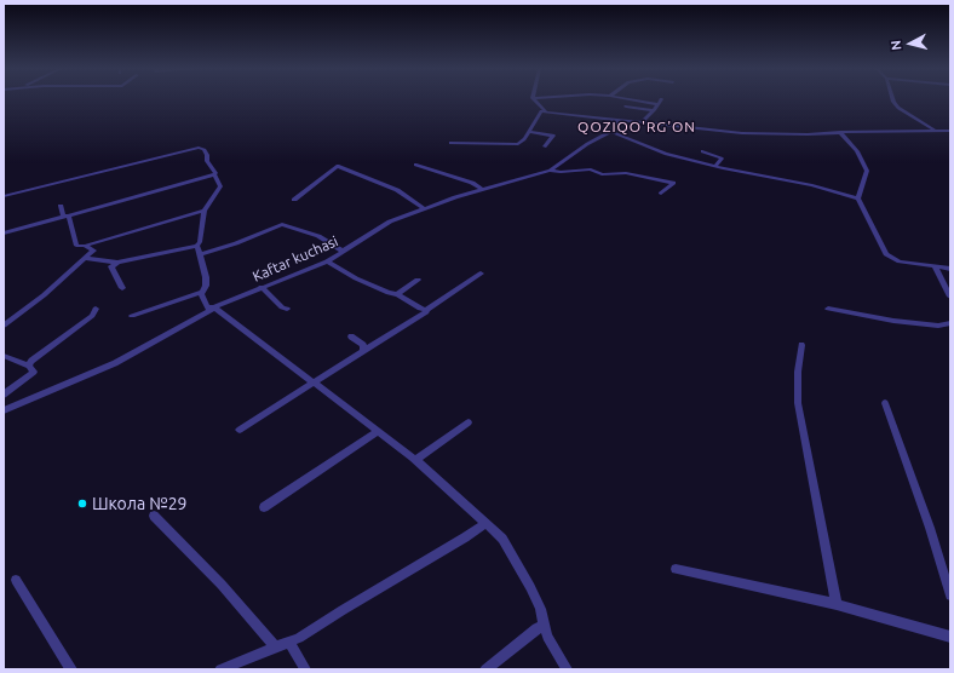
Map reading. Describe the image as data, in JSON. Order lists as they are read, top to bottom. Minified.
{"streets":{"street":["Kaftar kuchasi"]},"districts":["QOZIQO'RG'ON"],"places":["Школа №29"],"north":"left"}
